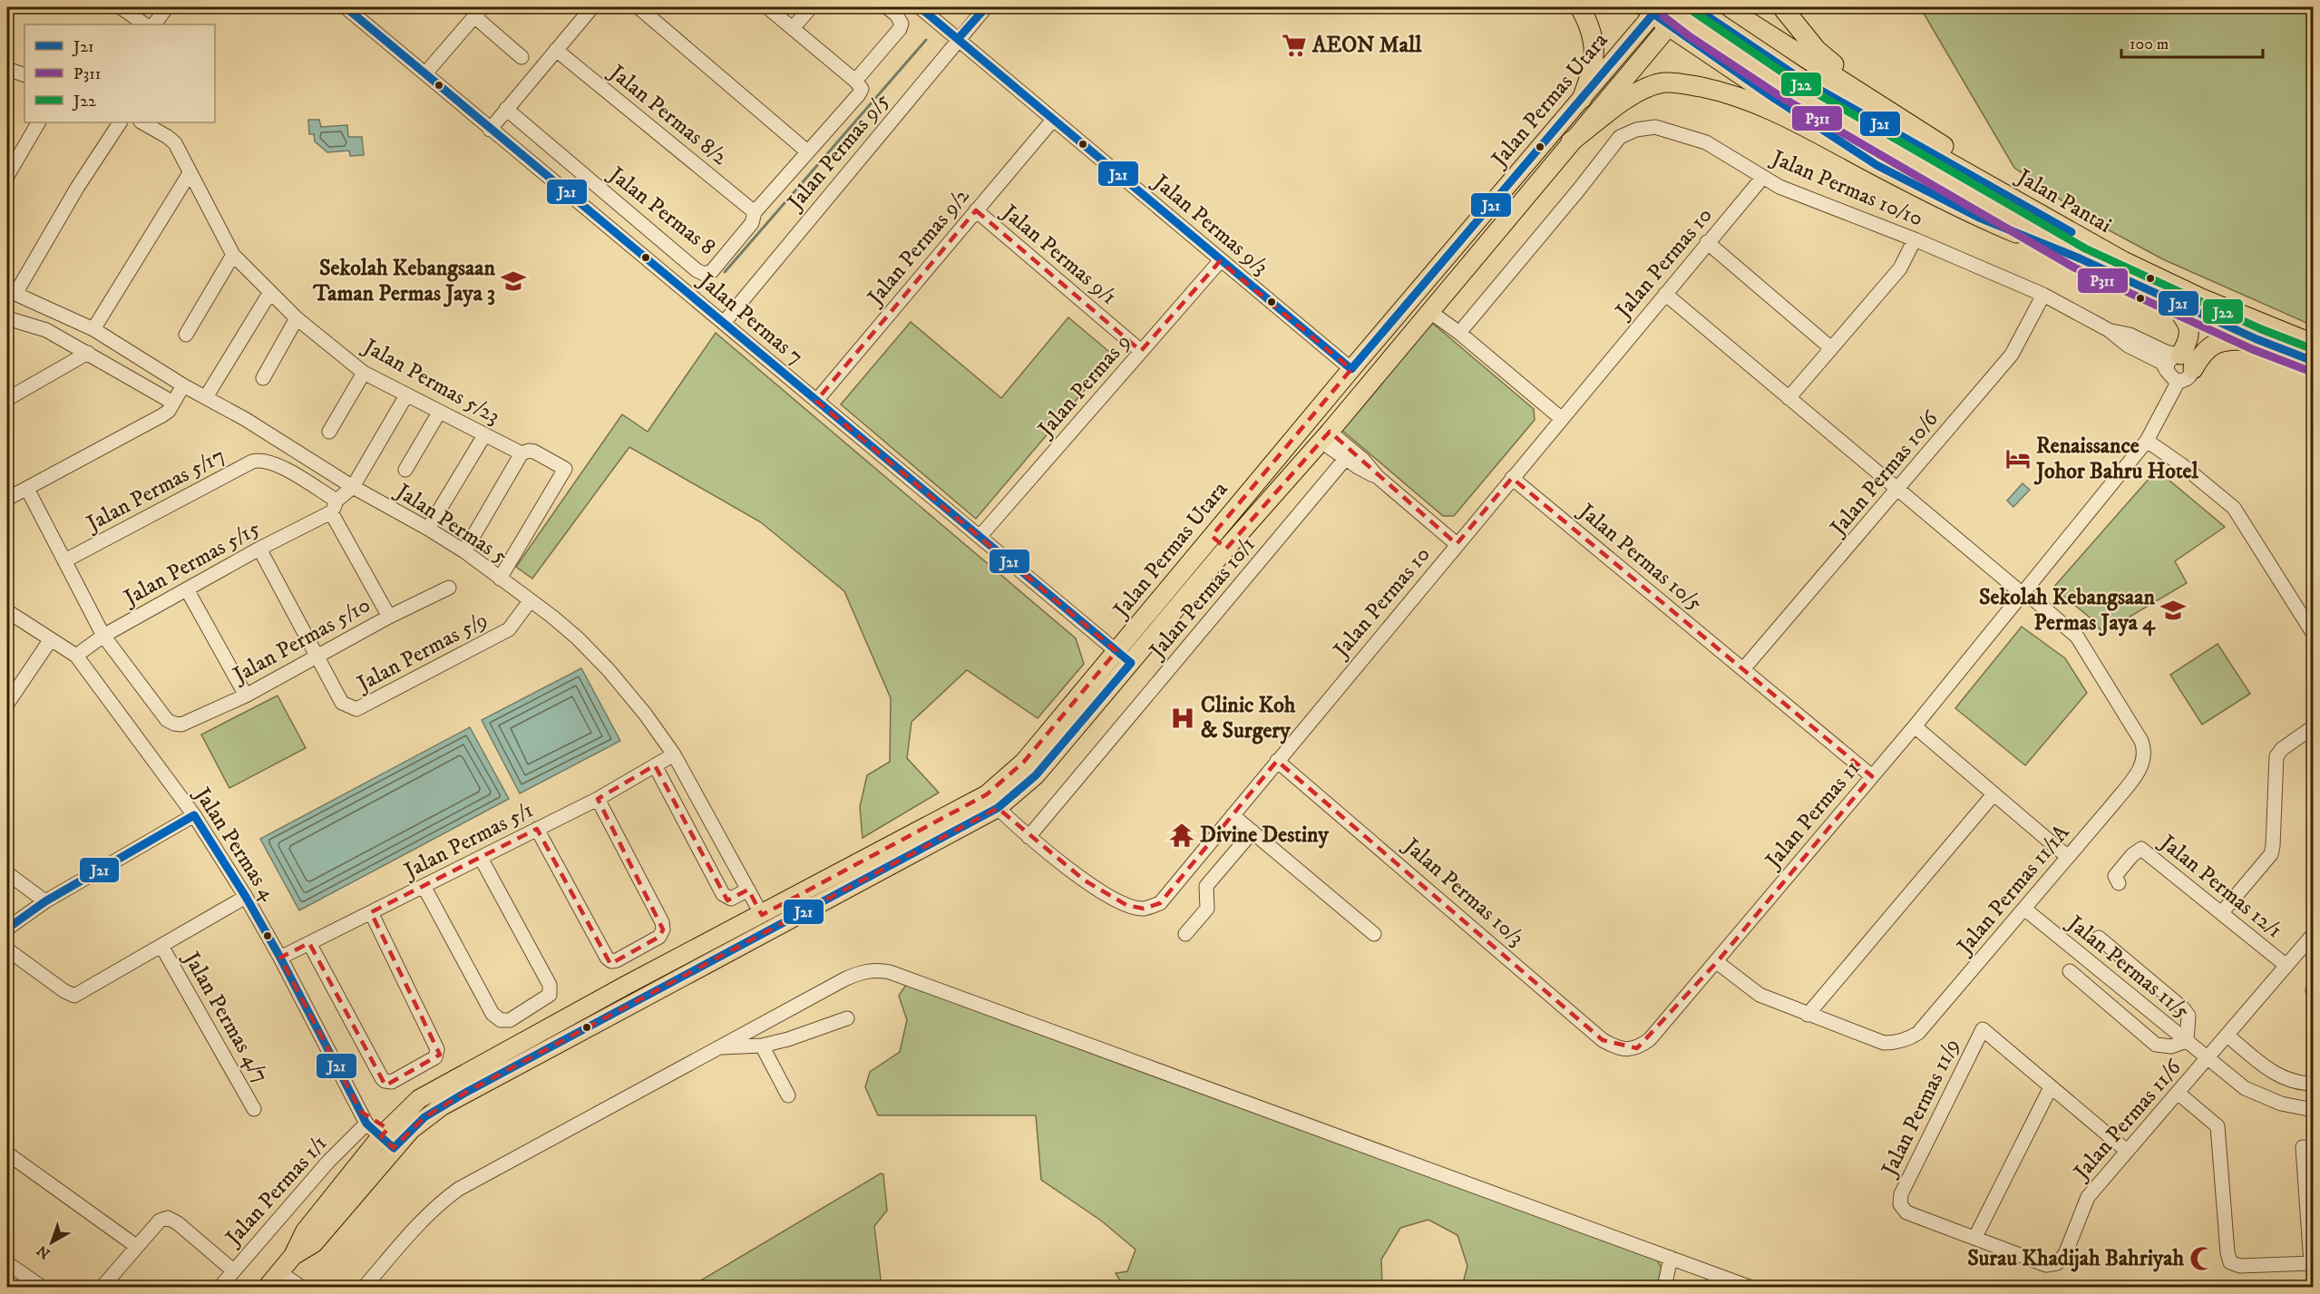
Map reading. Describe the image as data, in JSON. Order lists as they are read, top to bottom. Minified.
{"streets":{"highway":["Jalan Pantai"],"main road":["Jalan Permas Utara"],"street":["Jalan Permas 8/2","Jalan Permas 9/5","Jalan Permas 10/10","Jalan Permas 8","Jalan Permas 9/3","Jalan Permas 9/2","Jalan Permas 9/1","Jalan Permas 10","Jalan Permas 7","Jalan Permas 5/23","Jalan Permas 9","Jalan Permas 10/6","Jalan Permas 5/17","Jalan Permas 5","Jalan Permas 10/5","Jalan Permas 5/15","Jalan Permas 10/1","Jalan Permas 5/10","Jalan Permas 5/9","Jalan Permas 11","Jalan Permas 5/1","Jalan Permas 4","Jalan Permas 12/1","Jalan Permas 11/1A","Jalan Permas 10/3","Jalan Permas 11/5","Jalan Permas 4/7","Jalan Permas 11/9","Jalan Permas 11/6","Jalan Permas 1/1"]},"crossings":[["Jalan Permas Utara","Jalan Permas 9/3"],["Jalan Permas Utara","Jalan Permas 10"],["Jalan Permas Utara","Jalan Permas 7"],["Jalan Permas Utara","Jalan Permas 5"],["Jalan Permas Utara","Jalan Permas 4"],["Jalan Permas 8/2","Jalan Permas 8"],["Jalan Permas 9/5","Jalan Permas 9/3"],["Jalan Permas 9/5","Jalan Permas 7"],["Jalan Permas 10/10","Jalan Permas 10"],["Jalan Permas 10/10","Jalan Permas 10/6"],["Jalan Permas 10/10","Jalan Permas 11"],["Jalan Permas 9/3","Jalan Permas 9/2"],["Jalan Permas 9/3","Jalan Permas 9"],["Jalan Permas 9/2","Jalan Permas 9/1"],["Jalan Permas 9/2","Jalan Permas 7"],["Jalan Permas 9/1","Jalan Permas 9"],["Jalan Permas 10","Jalan Permas 10/5"],["Jalan Permas 10","Jalan Permas 10/1"],["Jalan Permas 10","Jalan Permas 11/1A"],["Jalan Permas 10","Jalan Permas 10/3"],["Jalan Permas 7","Jalan Permas 9"],["Jalan Permas 5/23","Jalan Permas 5"],["Jalan Permas 5/23","Jalan Permas 5/15"],["Jalan Permas 10/6","Jalan Permas 10/5"],["Jalan Permas 10/6","Jalan Permas 11/1A"],["Jalan Permas 5/17","Jalan Permas 5/15"],["Jalan Permas 5","Jalan Permas 5/15"],["Jalan Permas 5","Jalan Permas 5/9"],["Jalan Permas 5","Jalan Permas 5/1"],["Jalan Permas 10/5","Jalan Permas 11"],["Jalan Permas 5/15","Jalan Permas 5/10"],["Jalan Permas 5/15","Jalan Permas 4"],["Jalan Permas 5/10","Jalan Permas 5/9"],["Jalan Permas 11","Jalan Permas 11/1A"],["Jalan Permas 11","Jalan Permas 10/3"],["Jalan Permas 5/1","Jalan Permas 4"],["Jalan Permas 4","Jalan Permas 1/1"],["Jalan Permas 12/1","Jalan Permas 11/6"],["Jalan Permas 11/1A","Jalan Permas 11/5"],["Jalan Permas 11/5","Jalan Permas 11/6"],["Jalan Permas 11/9","Jalan Permas 11/6"]],"places":{"supermarket":["AEON Mall"],"school or university":["Sekolah Kebangsaan Taman Permas Jaya 3","Sekolah Kebangsaan Permas Jaya 4"],"hotel":["Renaissance Johor Bahru Hotel"],"hospital":["Clinic Koh & Surgery"],"temple":["Divine Destiny"],"mosque":["Surau Khadijah Bahriyah"]},"lines":["transit line J21","transit line J22","transit line P311"],"legend":["J21","P311","J22"],"scale_bar":"100 m","north":"bottom left"}
